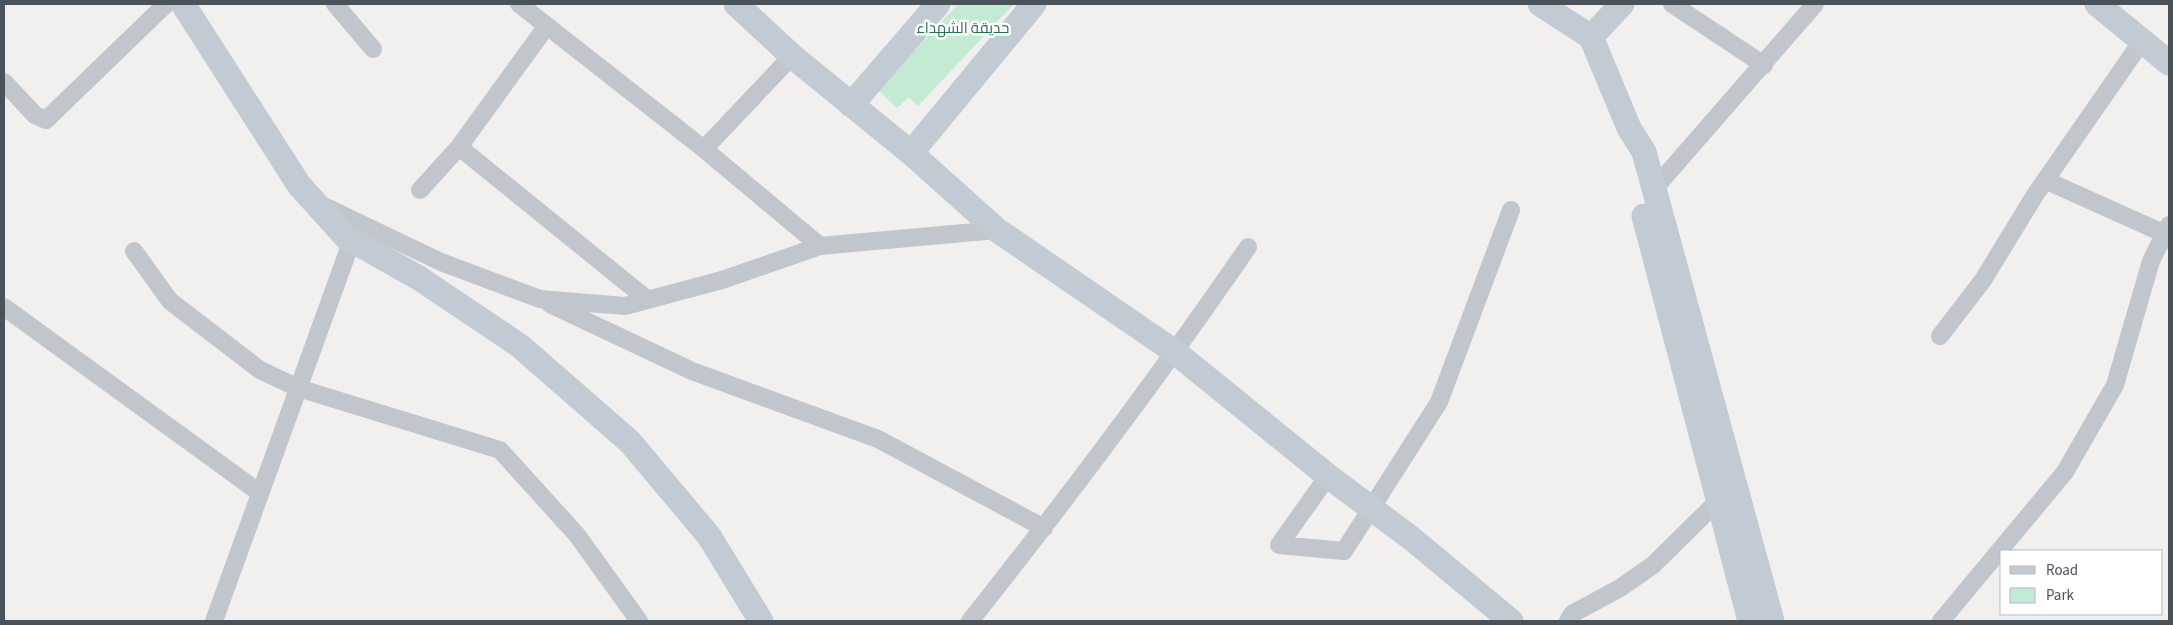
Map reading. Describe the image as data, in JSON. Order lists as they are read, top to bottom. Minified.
{"parks":["حديقة الشهداء"],"legend":["Road","Park"]}
